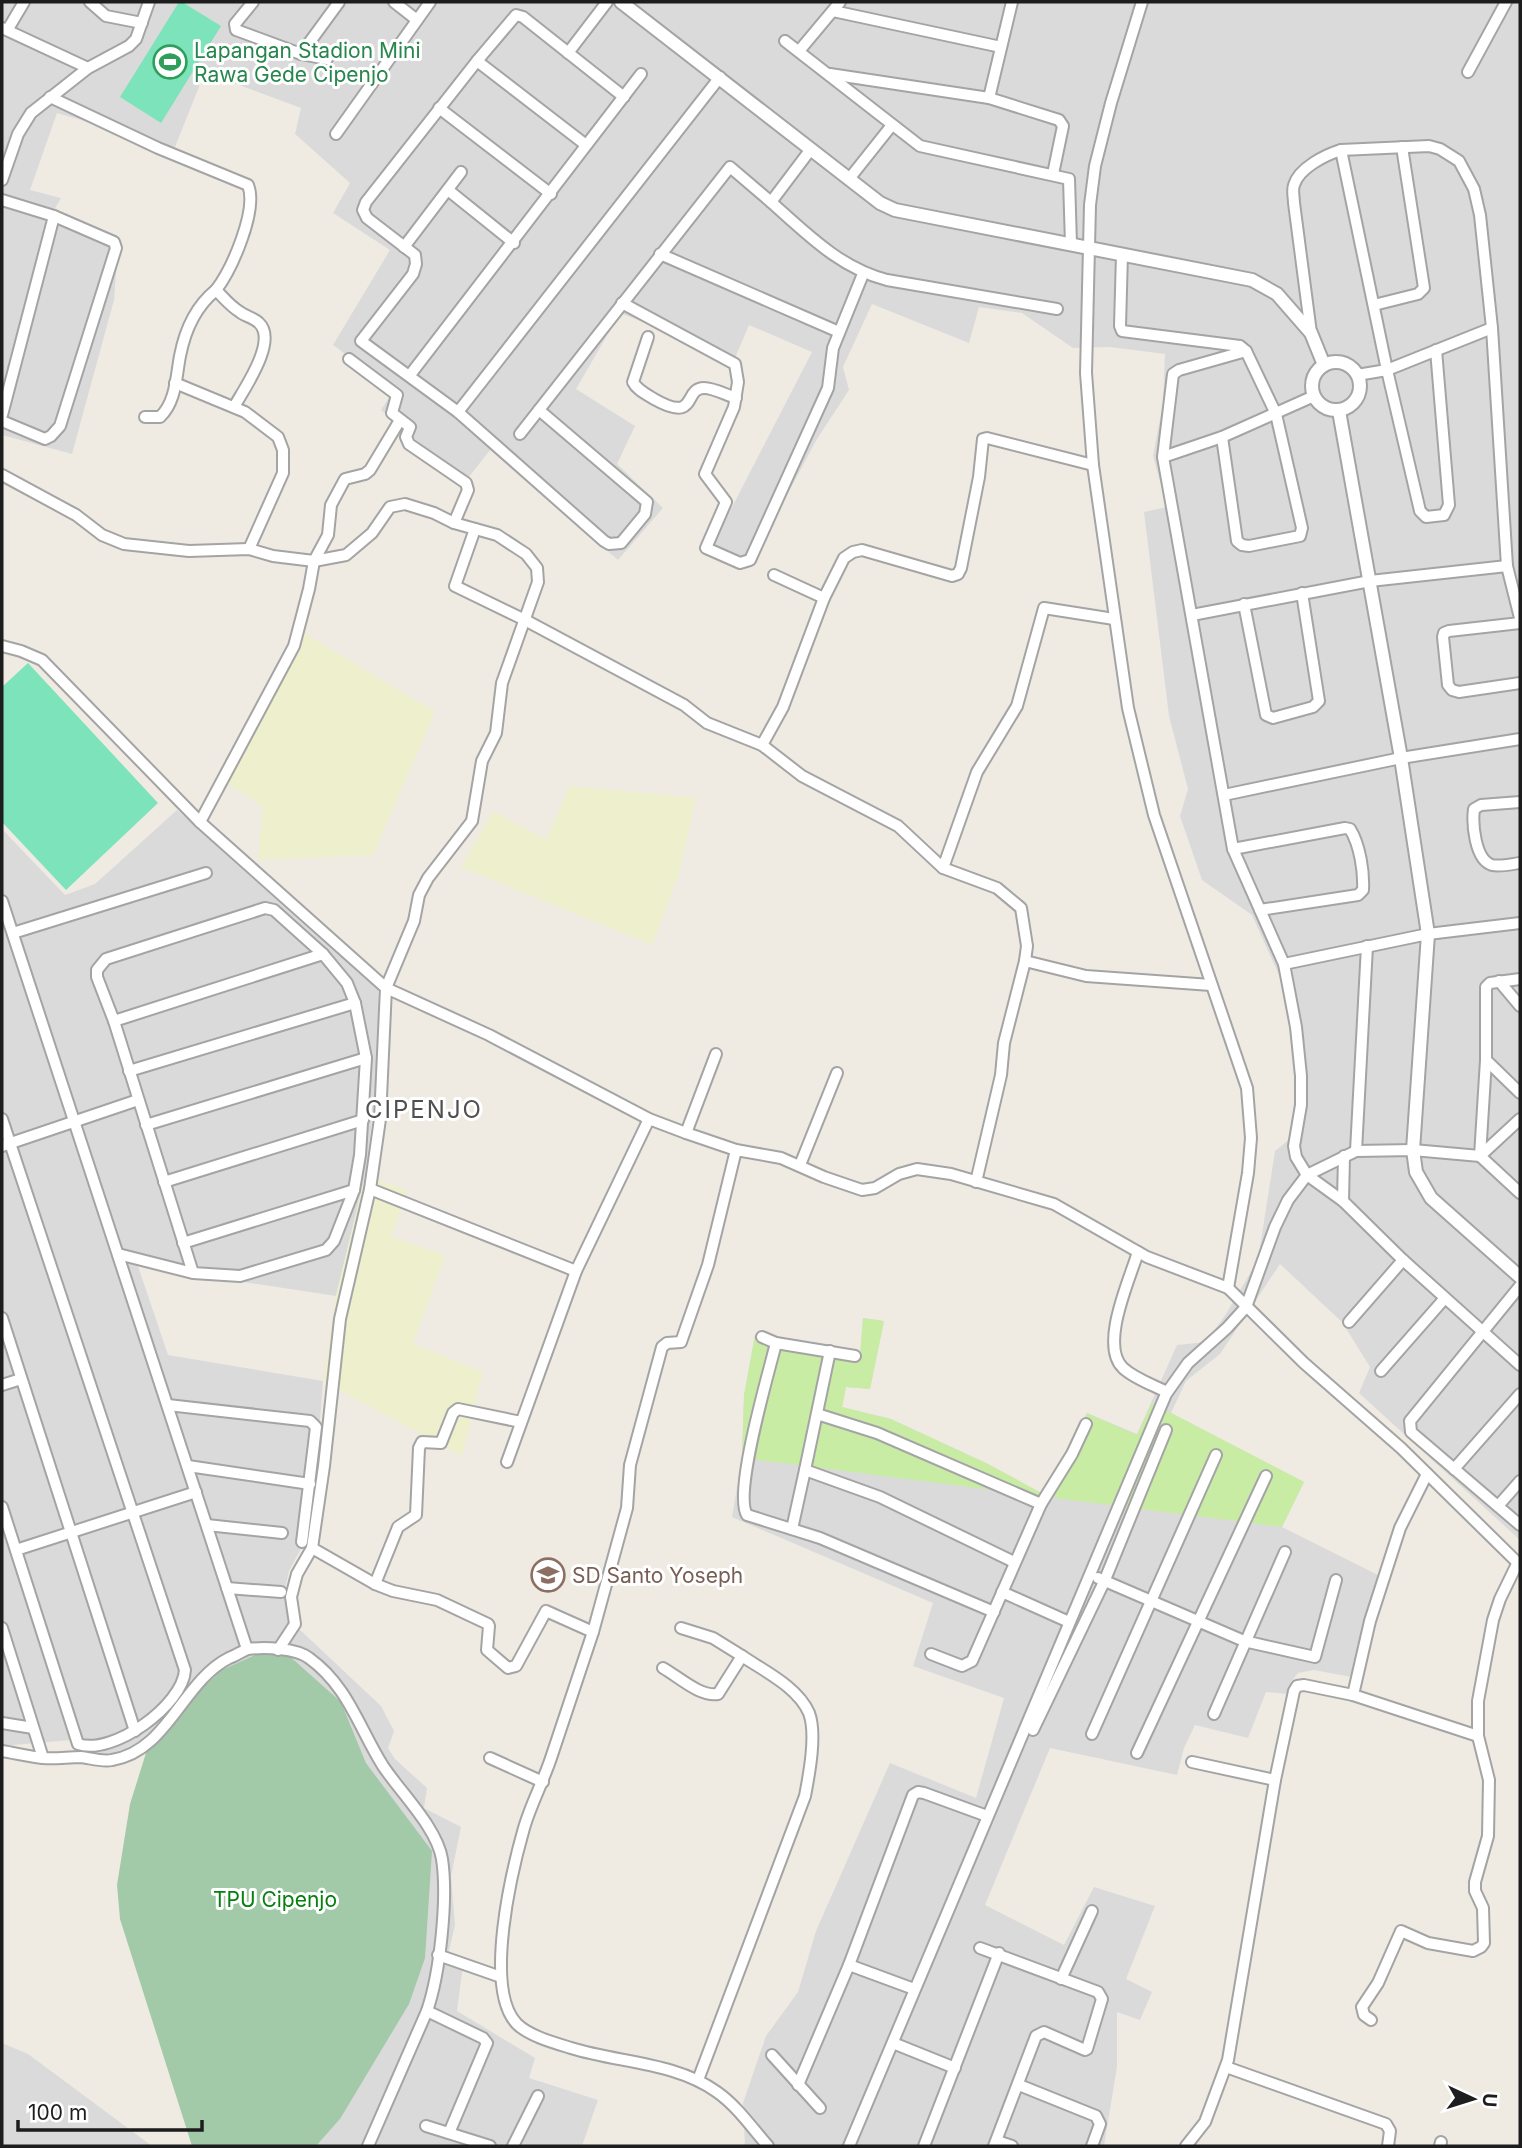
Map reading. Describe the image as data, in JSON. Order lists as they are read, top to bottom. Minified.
{"districts":["CIPENJO"],"parks":["TPU Cipenjo"],"places":{"sports":["Lapangan Stadion Mini Rawa Gede Cipenjo"],"school or university":["SD Santo Yoseph"]},"scale_bar":"100 m","north":"right"}
